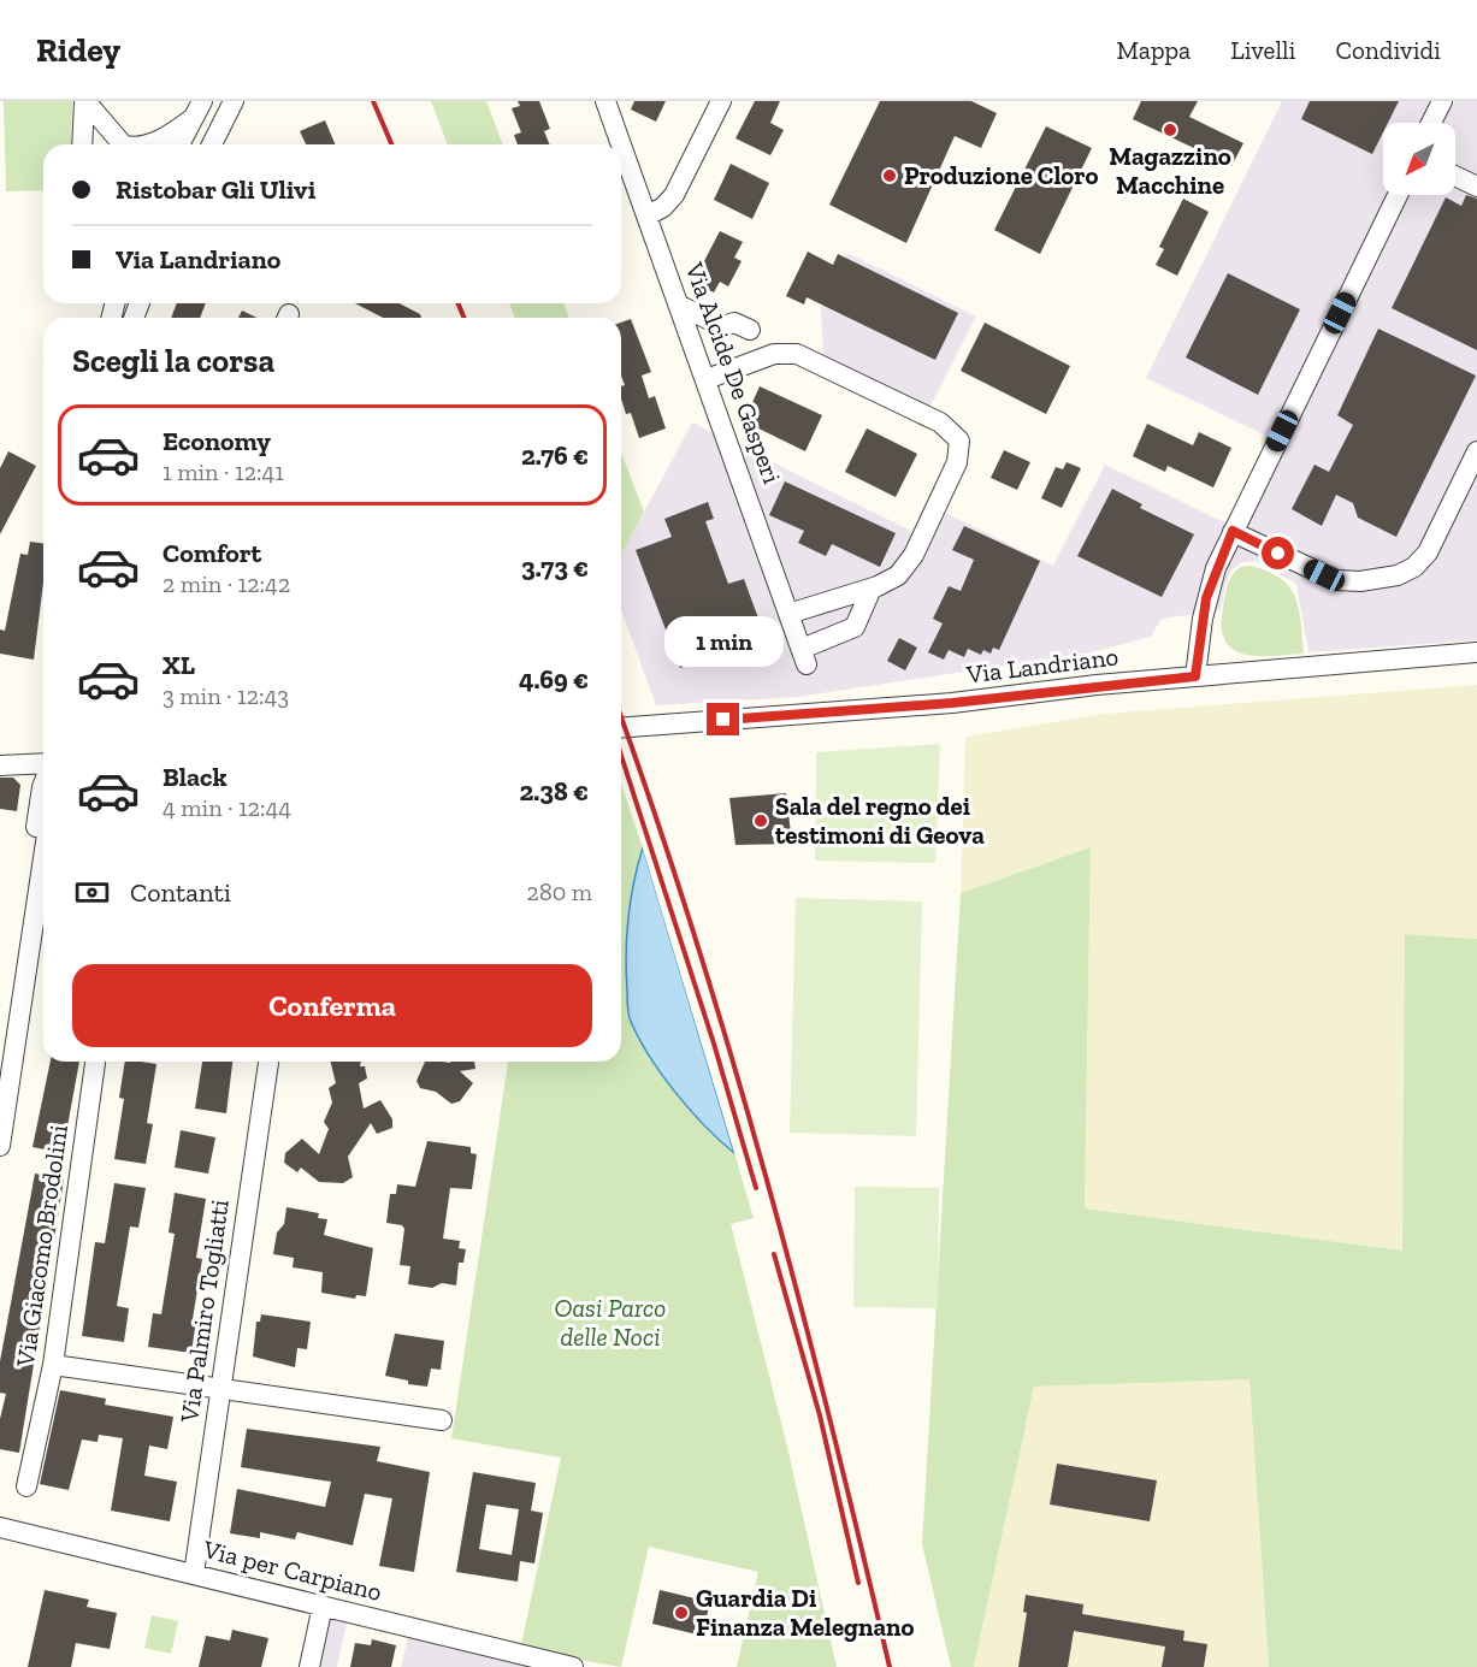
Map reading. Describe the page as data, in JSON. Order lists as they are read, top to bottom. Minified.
{"streets":{"street":["Via Alcide De Gasperi","Via Landriano","Via Giacomo Brodolini","Via Palmiro Togliatti","Via per Carpiano"]},"crossings":[["Via Palmiro Togliatti","Via per Carpiano"]],"parks":["Oasi Parco delle Noci"],"places":["Magazzino Macchine","Produzione Cloro","Sala del regno dei testimoni di Geova","Guardia Di Finanza Melegnano"],"north":"bottom left","page":{"header":"Ridey","nav":["Mappa","Livelli","Condividi"],"banner":["Ristobar Gli Ulivi","Via Landriano"],"heading":"Scegli la corsa","list":[{"name":"Economy","note":"1 min · 12:41","value":"2.76 €"},{"name":"Comfort","note":"2 min · 12:42","value":"3.73 €"},{"name":"XL","note":"3 min · 12:43","value":"4.69 €"},{"name":"Black","note":"4 min · 12:44","value":"2.38 €"}],"bubble":"1 min","pay":["Contanti","280 m"],"buttons":"Conferma"}}
